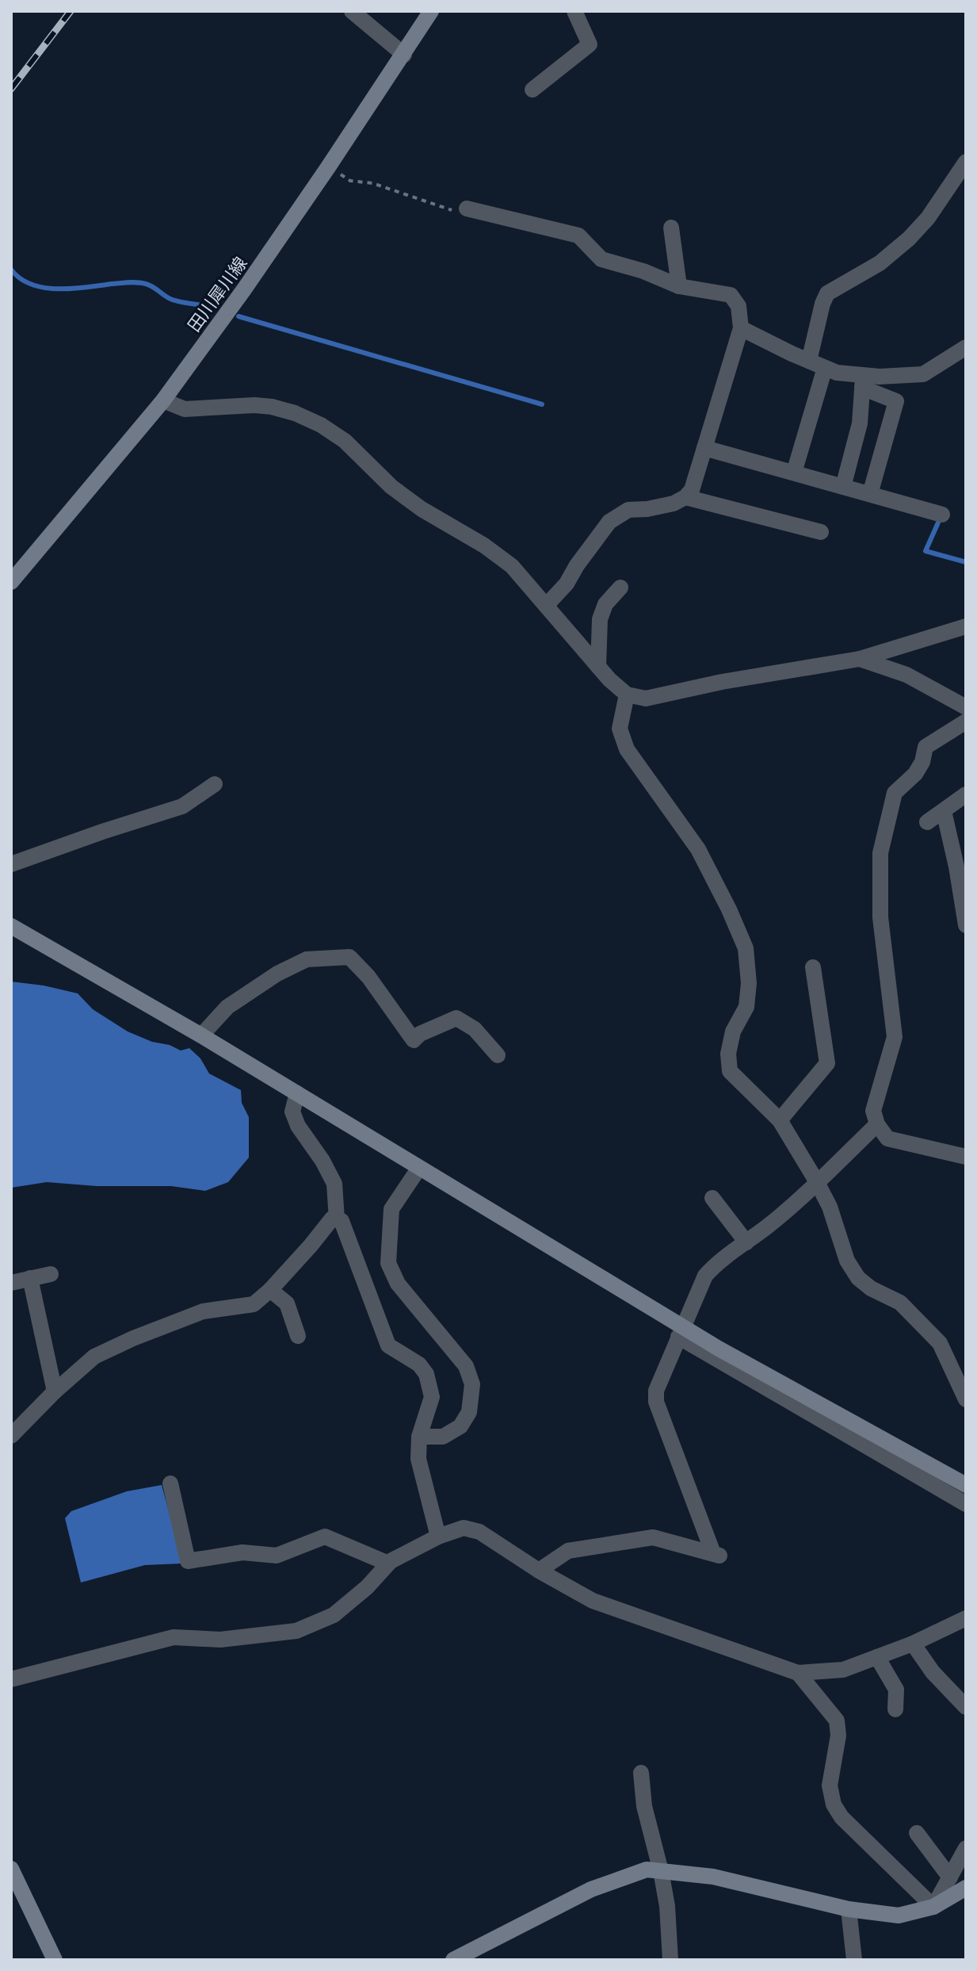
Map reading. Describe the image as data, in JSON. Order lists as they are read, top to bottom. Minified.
{"streets":{"street":["田川犀川線"]}}
